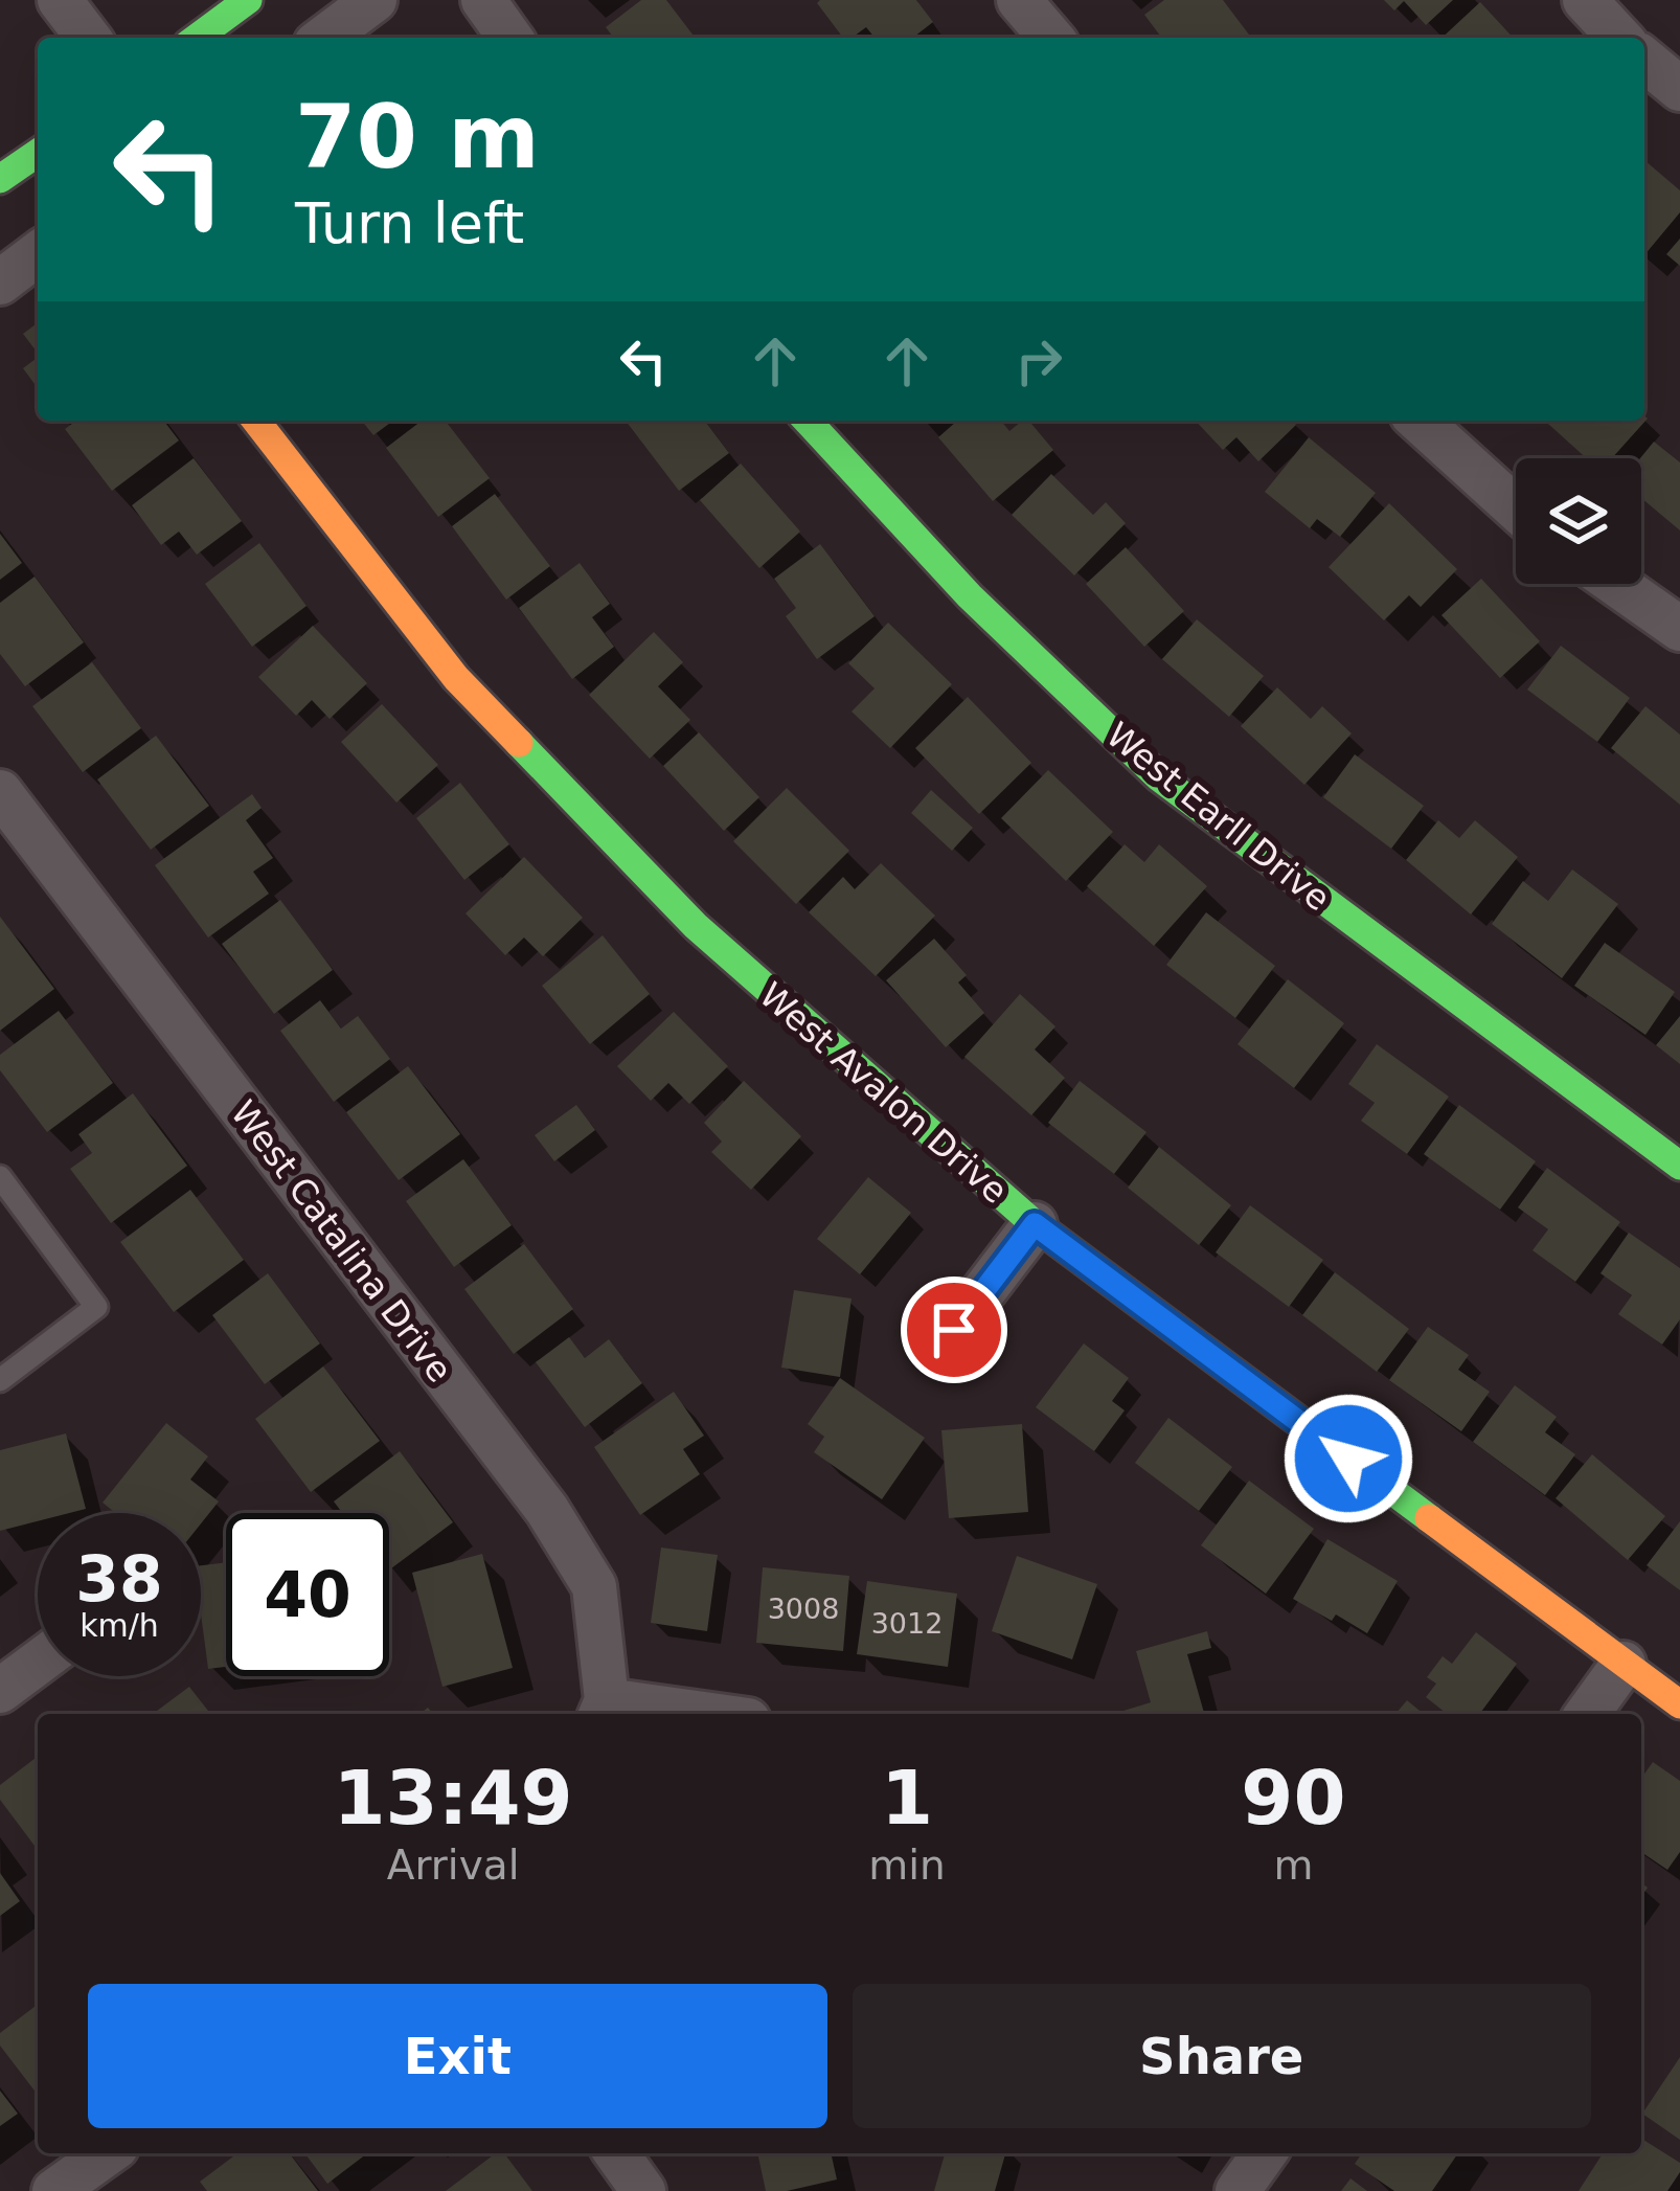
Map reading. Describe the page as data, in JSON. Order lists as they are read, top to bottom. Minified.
{"streets":{"street":["West Earll Drive","West Avalon Drive","West Catalina Drive"]},"house_numbers":["3008","3012"],"page":{"turn":["70 m","Turn left"],"speed":"38 km/h","limit":"40","eta":["13:49","Arrival","1","min","90","m"],"buttons":["Exit","Share"]}}
